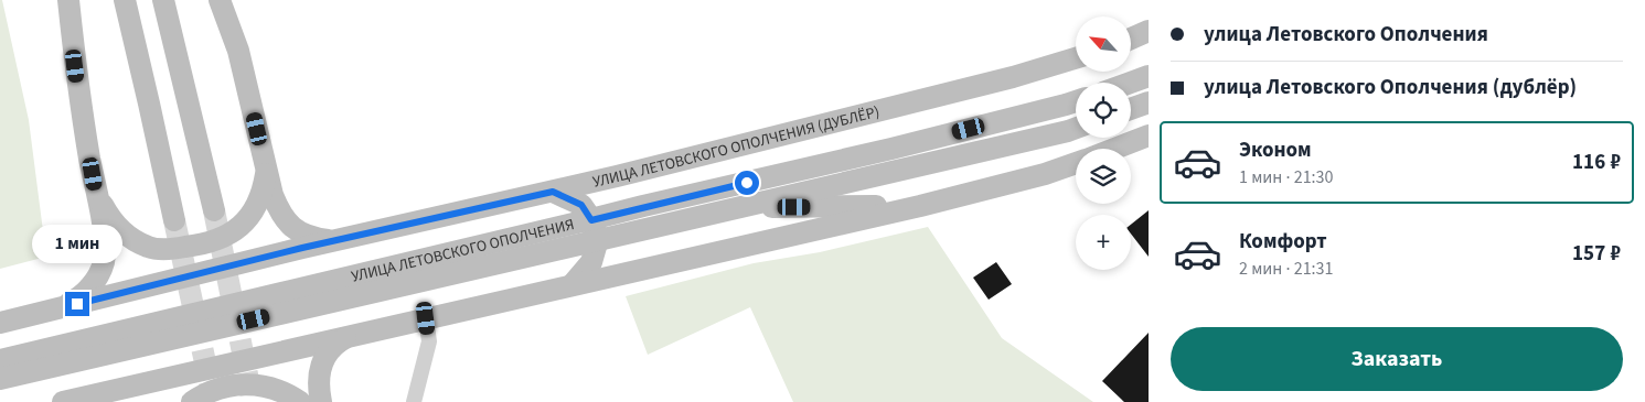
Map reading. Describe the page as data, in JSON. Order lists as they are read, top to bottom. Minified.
{"streets":{"street":["УЛИЦА ЛЕТОВСКОГО ОПОЛЧЕНИЯ (ДУБЛЁР)","УЛИЦА ЛЕТОВСКОГО ОПОЛЧЕНИЯ"]},"north":"top left","page":{"banner":["улица Летовского Ополчения","улица Летовского Ополчения (дублёр)"],"map_buttons":"+","list":[{"name":"Эконом","note":"1 мин · 21:30","value":"116 ₽"},{"name":"Комфорт","note":"2 мин · 21:31","value":"157 ₽"}],"bubble":"1 мин","buttons":"Заказать"}}
